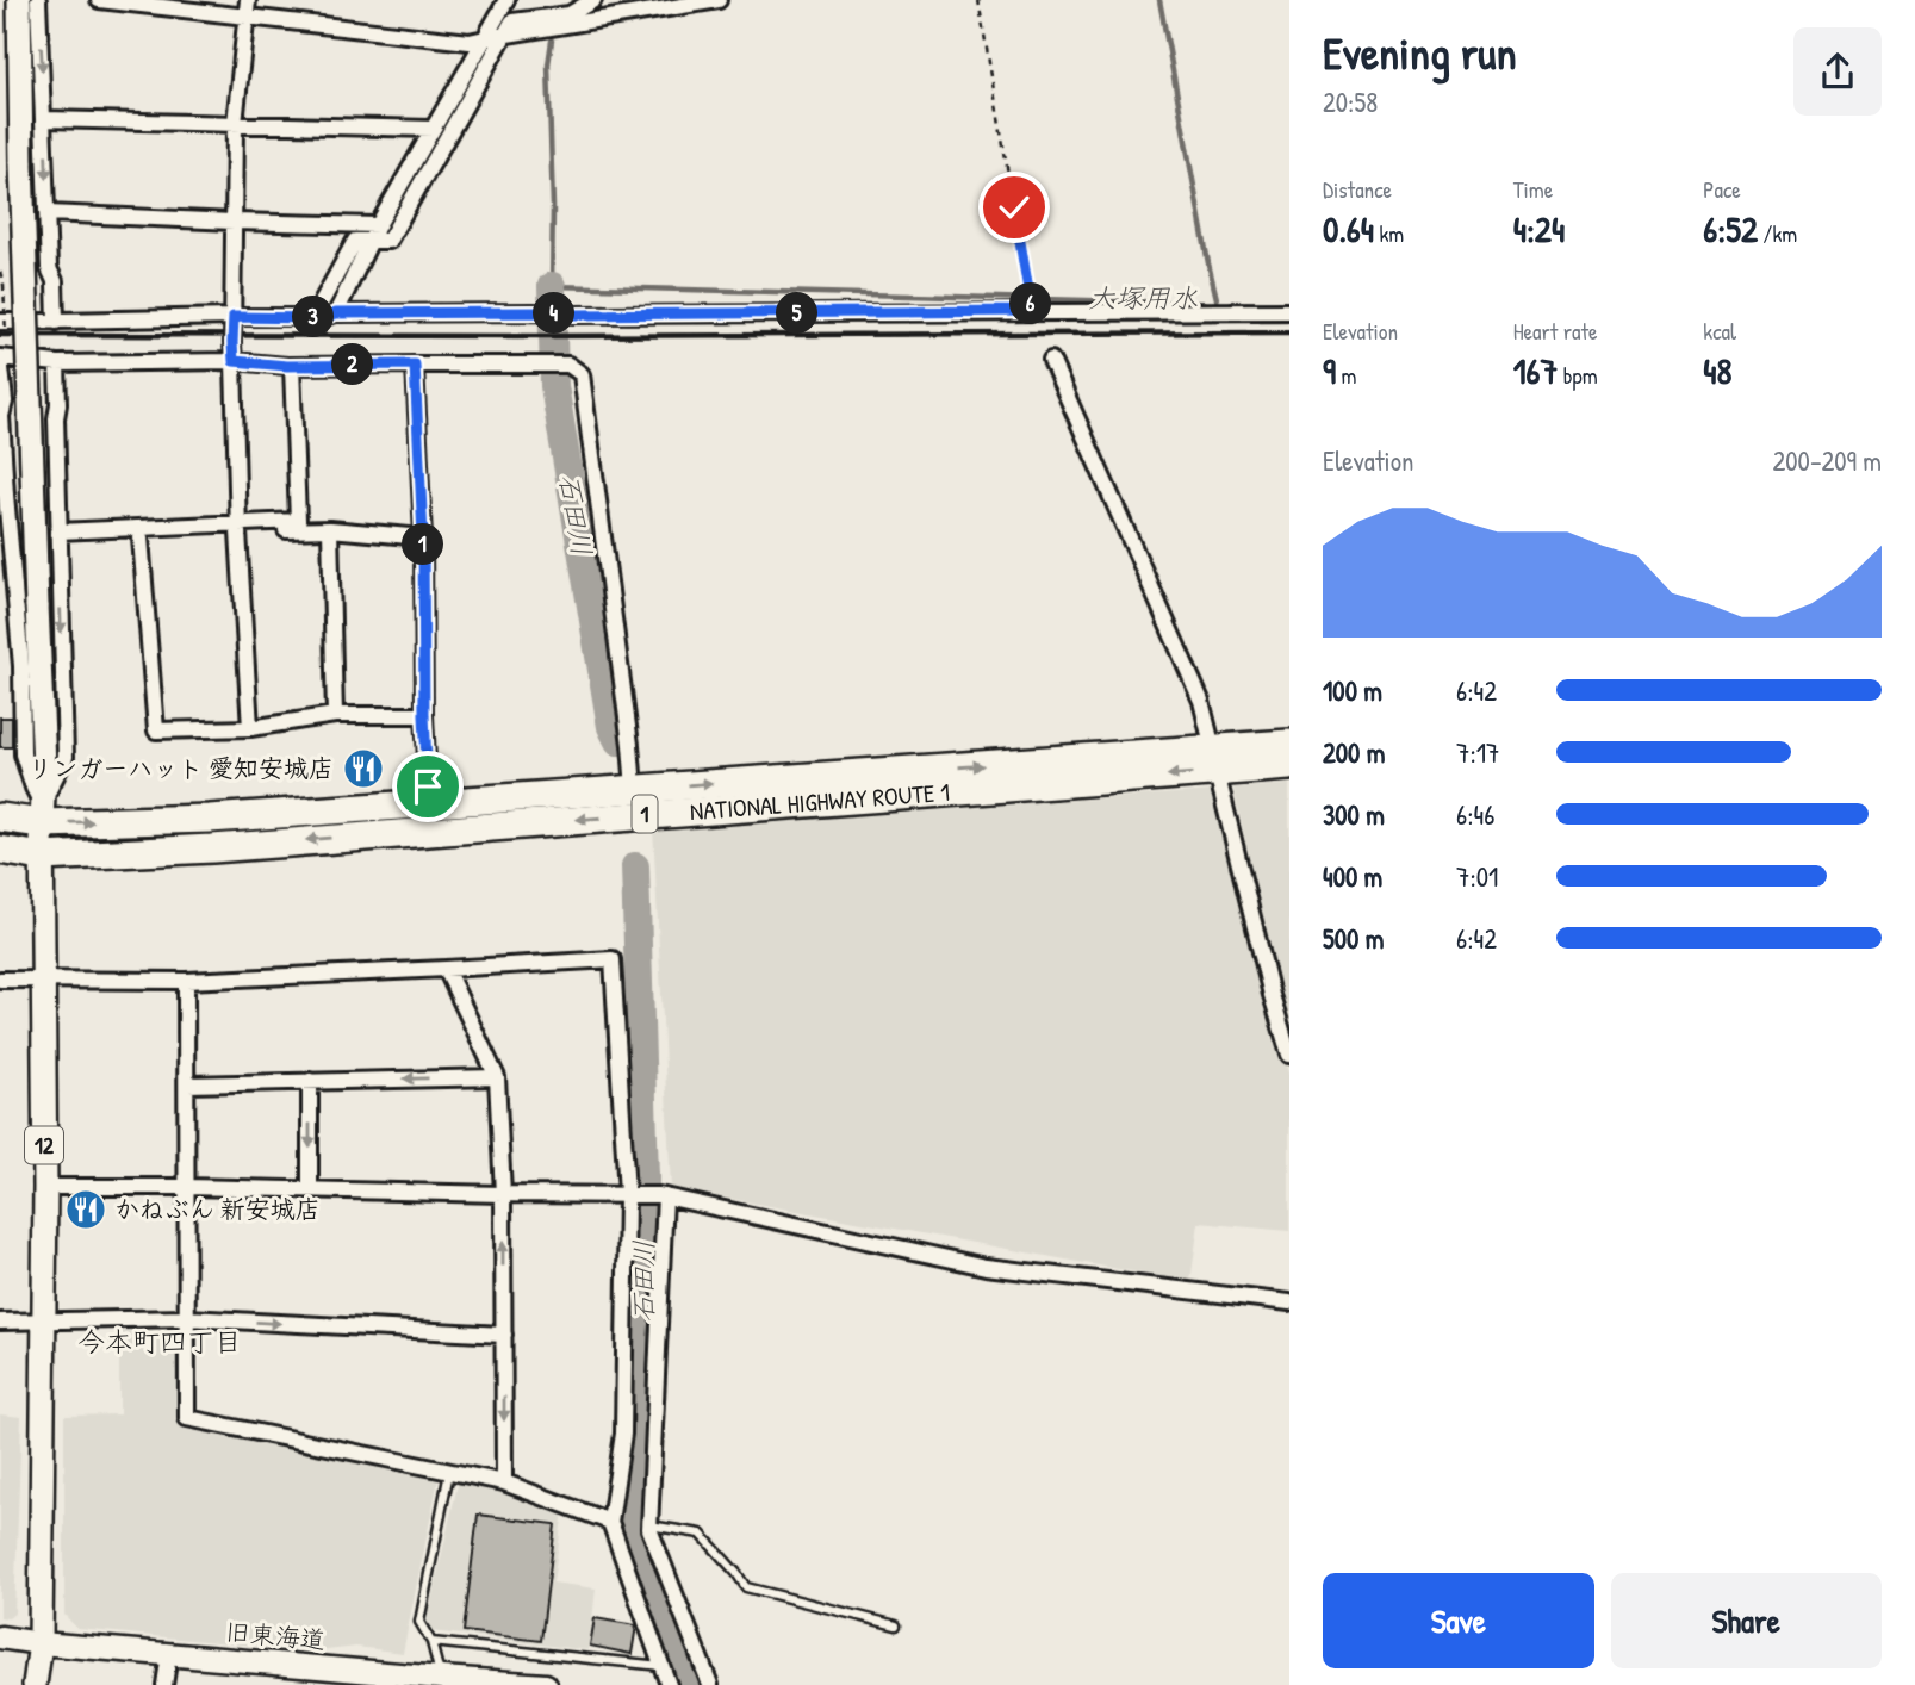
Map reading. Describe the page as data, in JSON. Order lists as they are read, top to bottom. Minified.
{"streets":{"highway":["NATIONAL HIGHWAY ROUTE 1","1"],"main road":["12"],"street":["旧東海道"]},"crossings":[["NATIONAL HIGHWAY ROUTE 1","12"],["12","旧東海道"]],"districts":["今本町四丁目"],"water":["大塚用水","石田川"],"places":{"restaurant":["リンガーハット 愛知安城店","かねぶん 新安城店"]},"page":{"heading":["Evening run","20:58"],"stats":[["Distance","0.64 km"],["Time","4:24"],["Pace","6:52 /km"],["Elevation","9 m"],["Heart rate","167 bpm"],["kcal","48"]],"pins":["6","4","5","3","2","1"],"chart":["Elevation","200–209 m"],"list":[{"name":"100 m","note":"6:42"},{"name":"200 m","note":"7:17"},{"name":"300 m","note":"6:46"},{"name":"400 m","note":"7:01"},{"name":"500 m","note":"6:42"}],"buttons":["Save","Share"]}}
